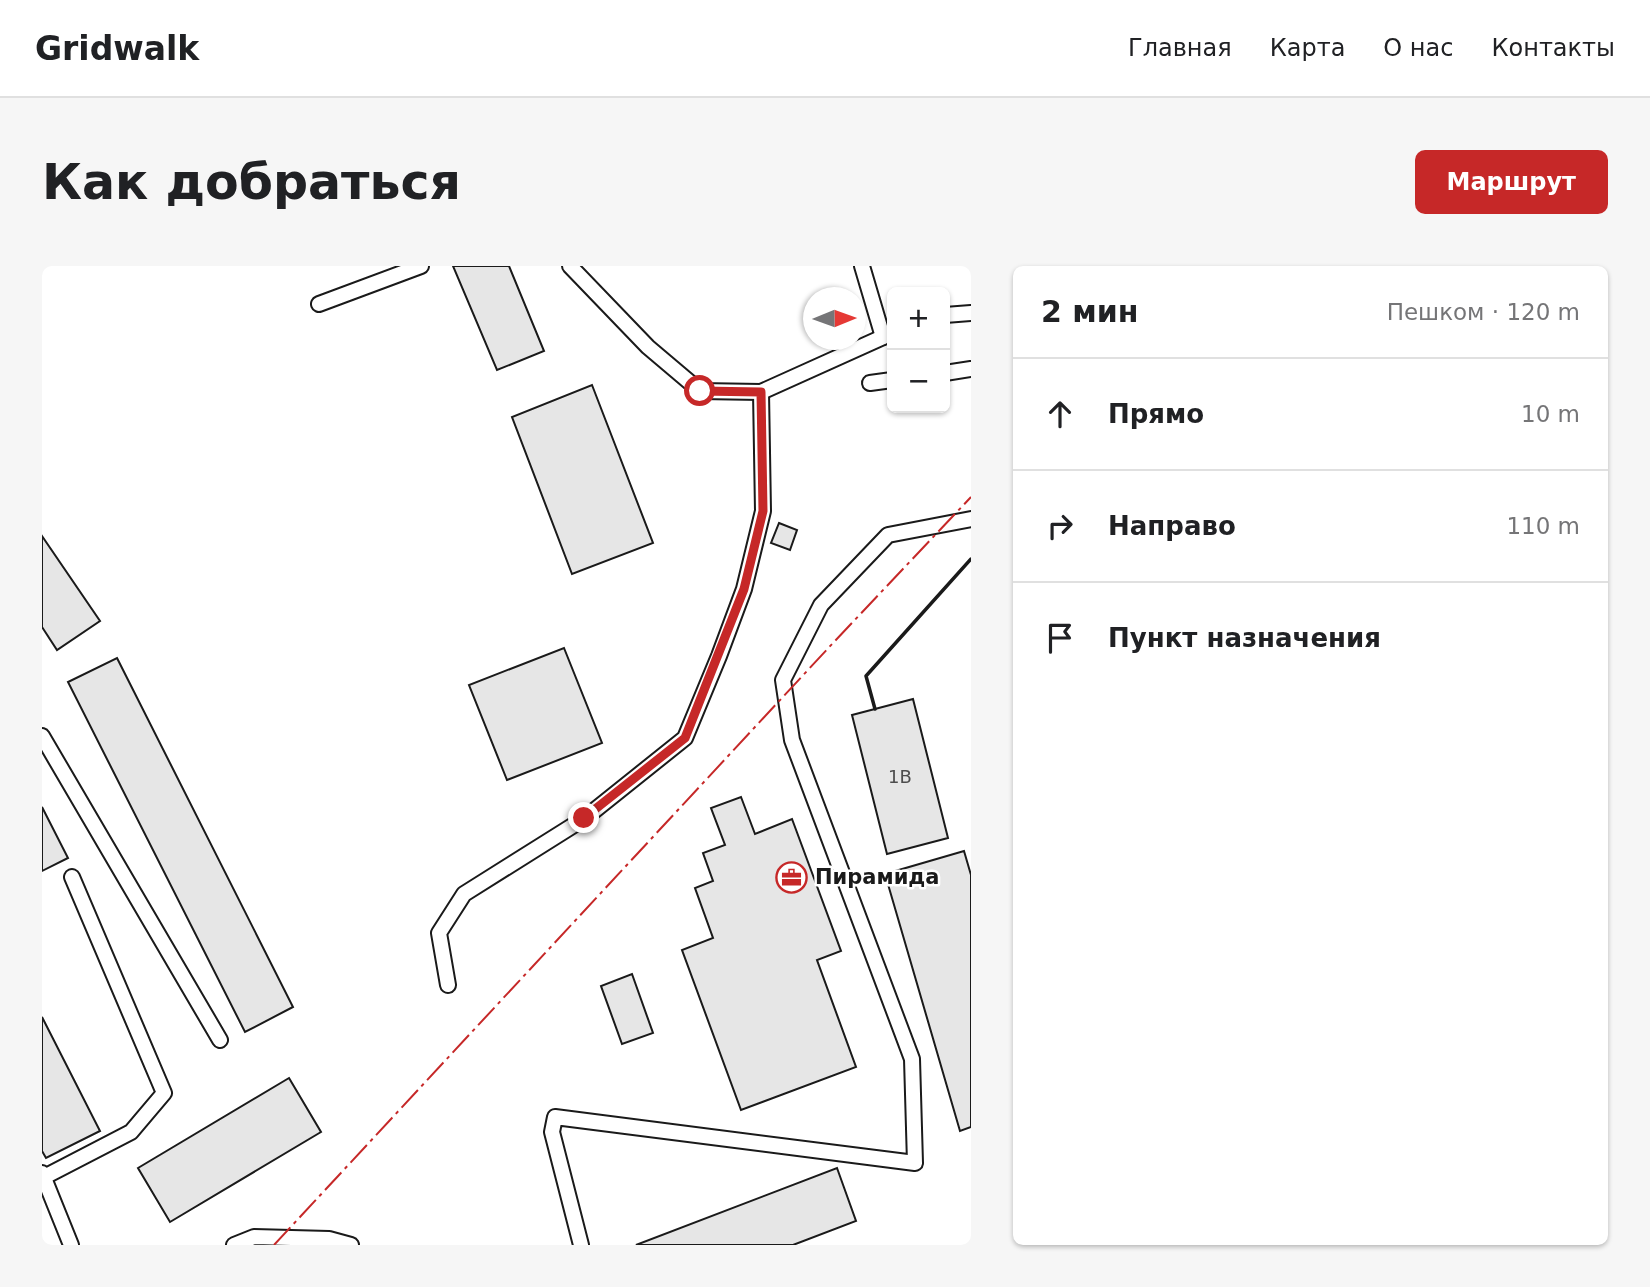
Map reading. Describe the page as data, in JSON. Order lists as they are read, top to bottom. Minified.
{"places":{"office":["Пирамида"]},"house_numbers":["1В"],"north":"right","page":{"header":"Gridwalk","nav":["Главная","Карта","О нас","Контакты"],"buttons":"Маршрут","title":"Как добраться","heading":["2 мин","Пешком · 120 m"],"map_buttons":["+","−"],"list":[["Прямо","10 m"],["Направо","110 m"],"Пункт назначения"]}}
